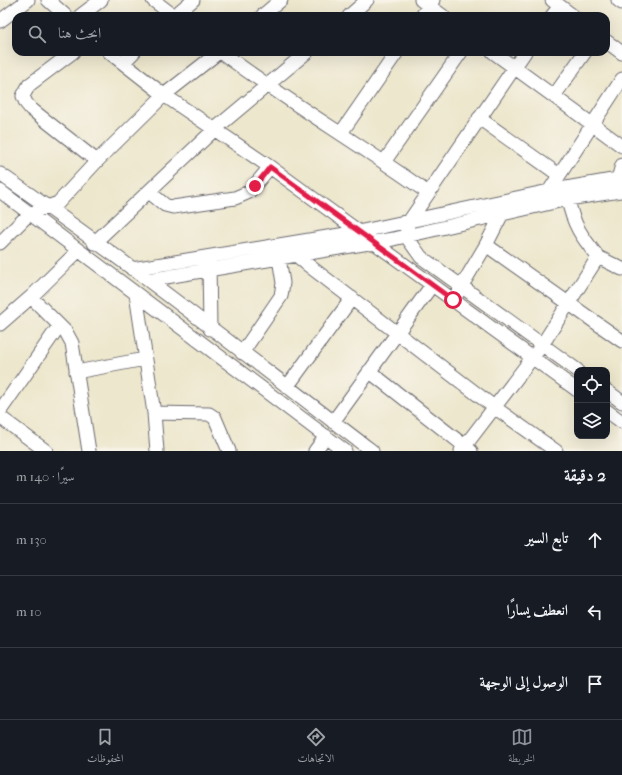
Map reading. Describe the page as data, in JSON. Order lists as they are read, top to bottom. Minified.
{"page":{"search":"ابحث هنا","heading":["2 دقيقة","سيرًا · 140 m"],"list":[["تابع السير","130 m"],["انعطف يسارًا","10 m"],"الوصول إلى الوجهة"],"nav":["الخريطة","الاتجاهات","المحفوظات"]}}
